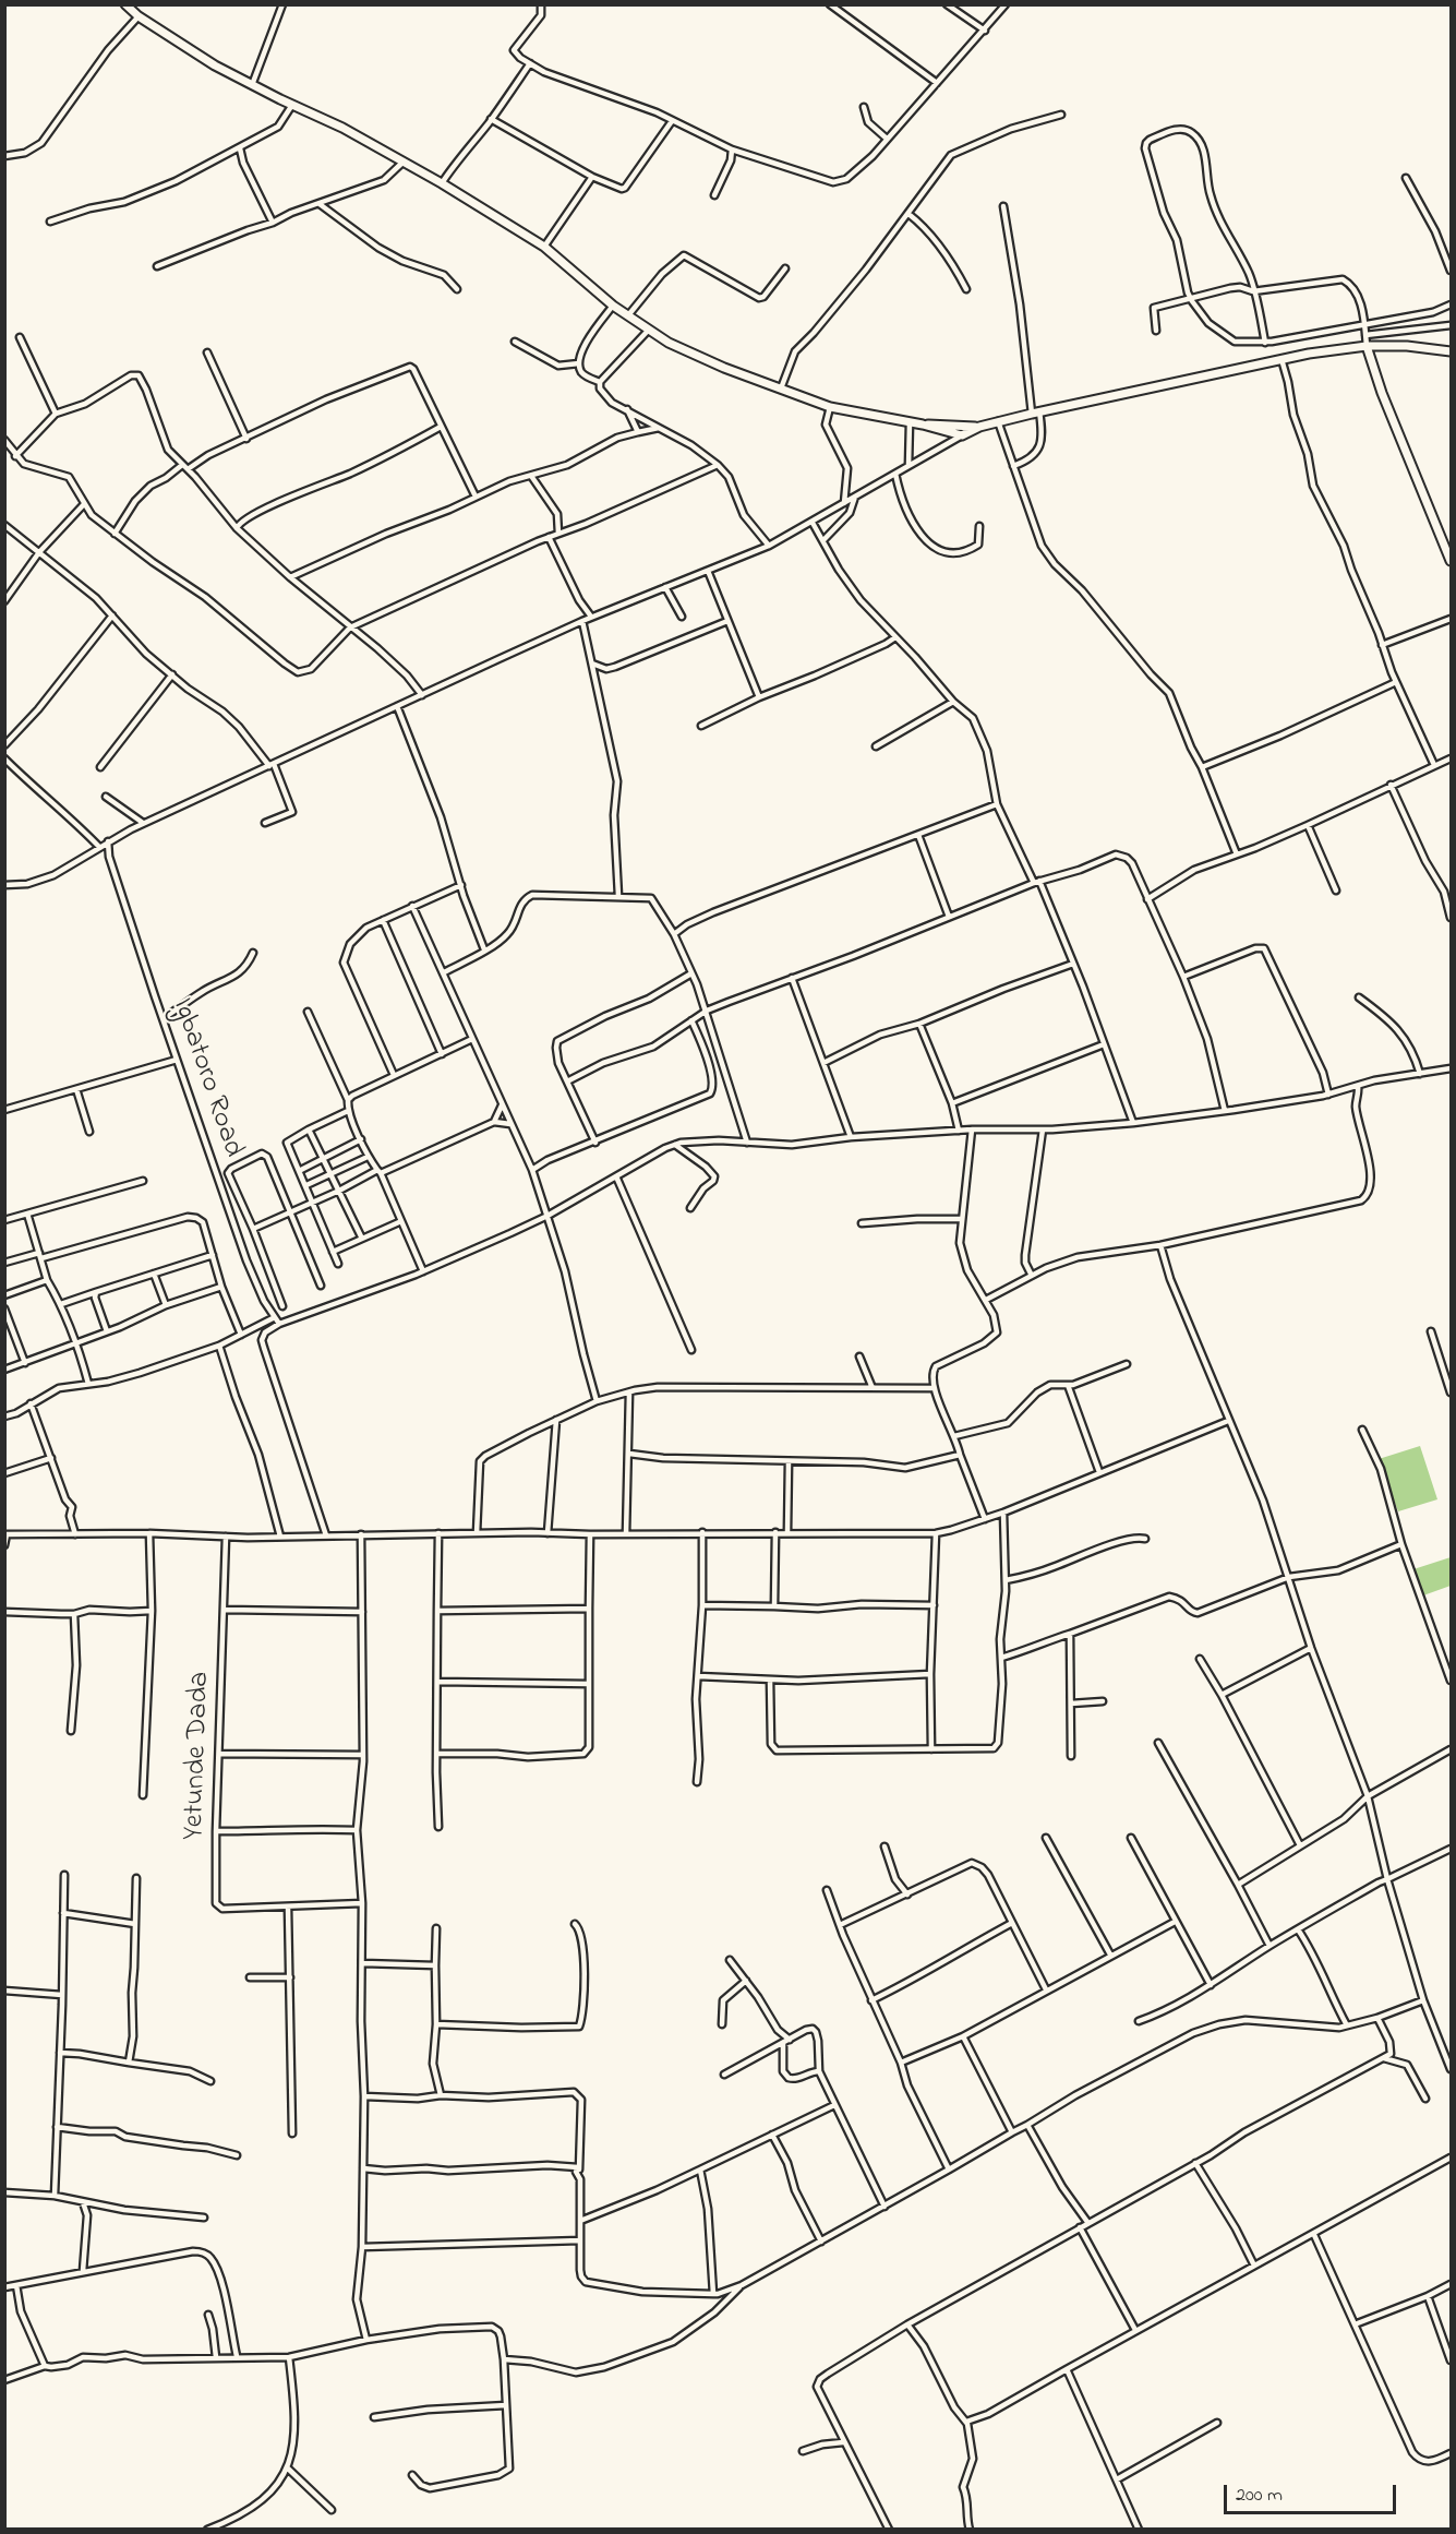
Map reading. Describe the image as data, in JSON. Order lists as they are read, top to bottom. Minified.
{"streets":{"street":["Igbatoro Road","Yetunde Dada"]},"scale_bar":"200 m"}
